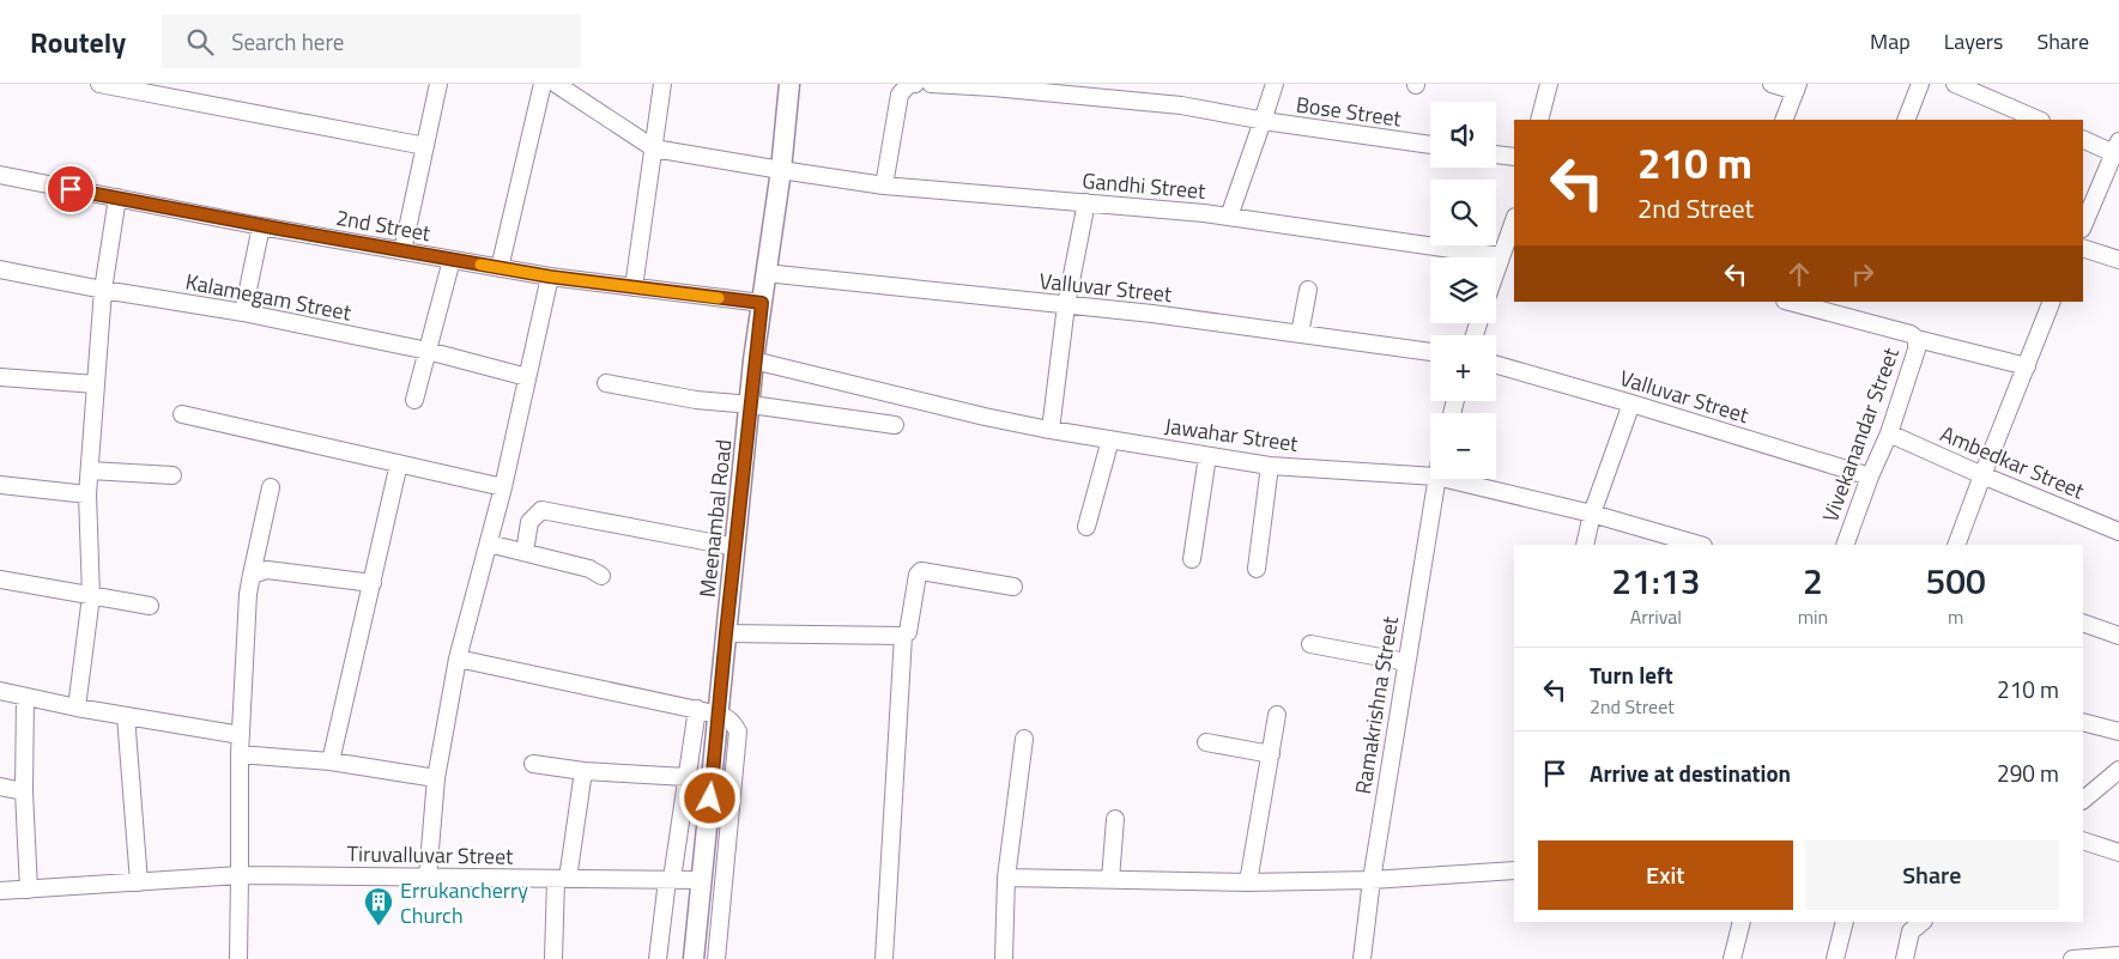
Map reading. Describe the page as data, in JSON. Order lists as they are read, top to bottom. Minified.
{"streets":{"main road":["Meenambal Road"],"street":["Bose Street","Gandhi Street","2nd Street","Valluvar Street","Kalamegam Street","Jawahar Street","Vivekanandar Street","Ambedkar Street","Ramakrishna Street","Tiruvalluvar Street"]},"crossings":[["Gandhi Street","Meenambal Road"],["2nd Street","Meenambal Road"],["Valluvar Street","Vivekanandar Street"],["Valluvar Street","Meenambal Road"],["Jawahar Street","Meenambal Road"],["Vivekanandar Street","Ambedkar Street"],["Meenambal Road","Tiruvalluvar Street"]],"places":{"building":["Errukancherry Church"]},"page":{"header":"Routely","search":"Search here","nav":["Map","Layers","Share"],"map_buttons":["+","−"],"turn":["210 m","2nd Street"],"eta":["21:13","Arrival","2","min","500","m"],"list":[{"name":"Turn left","note":"2nd Street","value":"210 m"},{"name":"Arrive at destination","value":"290 m"}],"buttons":["Exit","Share"]}}
